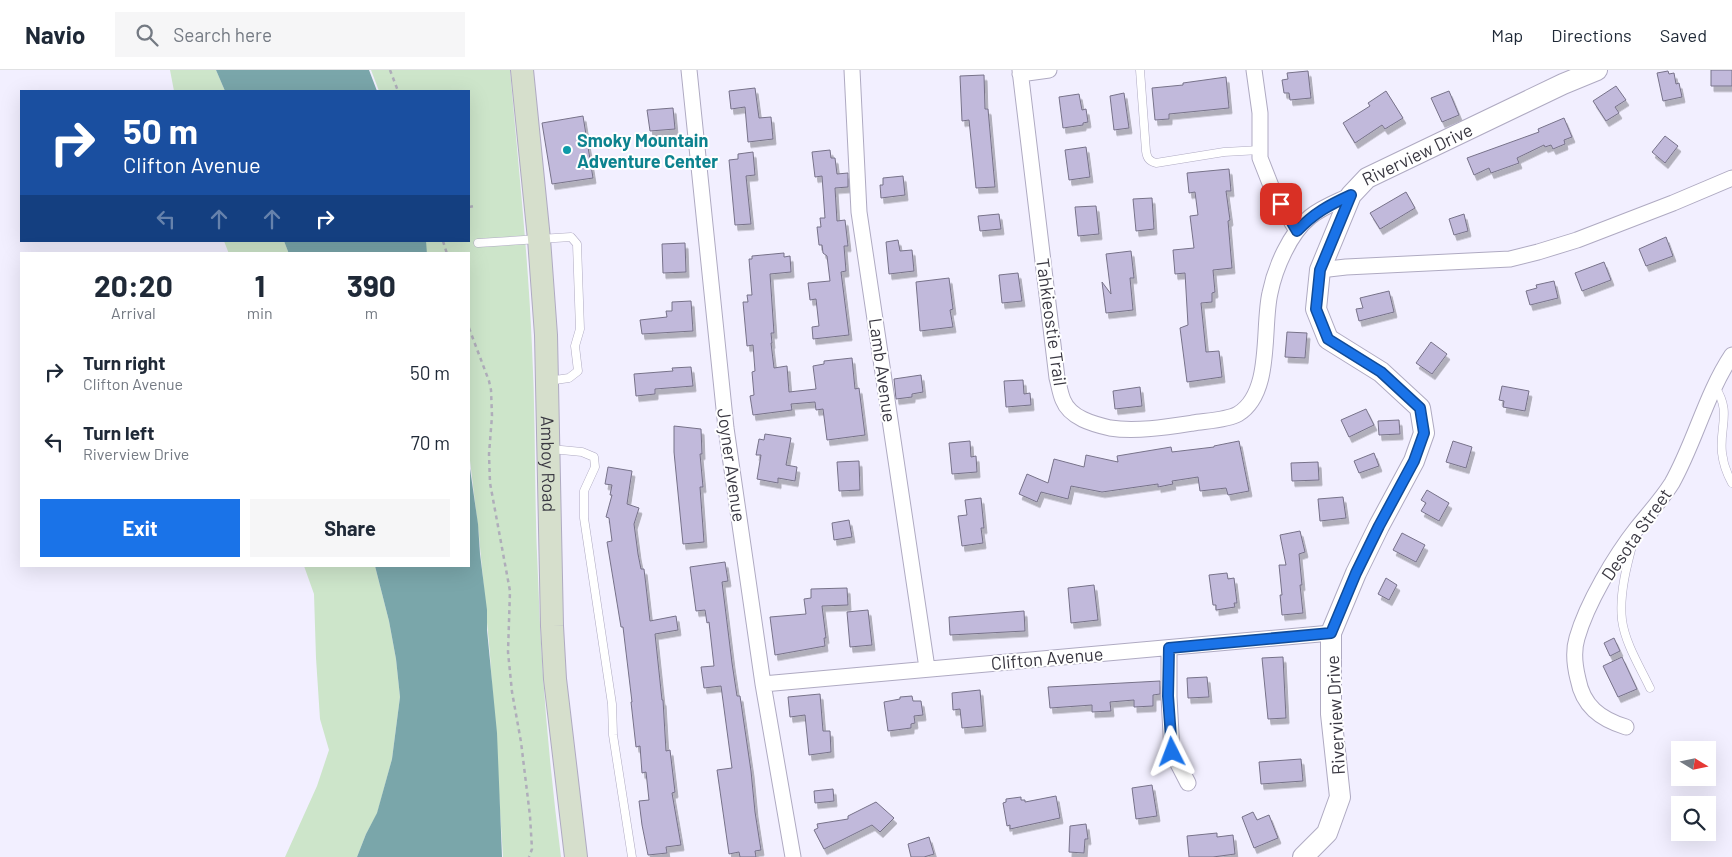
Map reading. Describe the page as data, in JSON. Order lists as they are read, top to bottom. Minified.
{"streets":{"main road":["Amboy Road"],"street":["Riverview Drive","Tahkieostie Trail","Lamb Avenue","Joyner Avenue","Desota Street","Clifton Avenue"]},"crossings":[["Riverview Drive","Tahkieostie Trail"],["Riverview Drive","Clifton Avenue"],["Lamb Avenue","Clifton Avenue"],["Joyner Avenue","Clifton Avenue"]],"places":["Smoky Mountain Adventure Center"],"north":"right","page":{"header":"Navio","search":"Search here","nav":["Map","Directions","Saved"],"turn":["50 m","Clifton Avenue"],"eta":["20:20","Arrival","1","min","390","m"],"list":[{"name":"Turn right","note":"Clifton Avenue","value":"50 m"},{"name":"Turn left","note":"Riverview Drive","value":"70 m"}],"buttons":["Exit","Share"]}}
